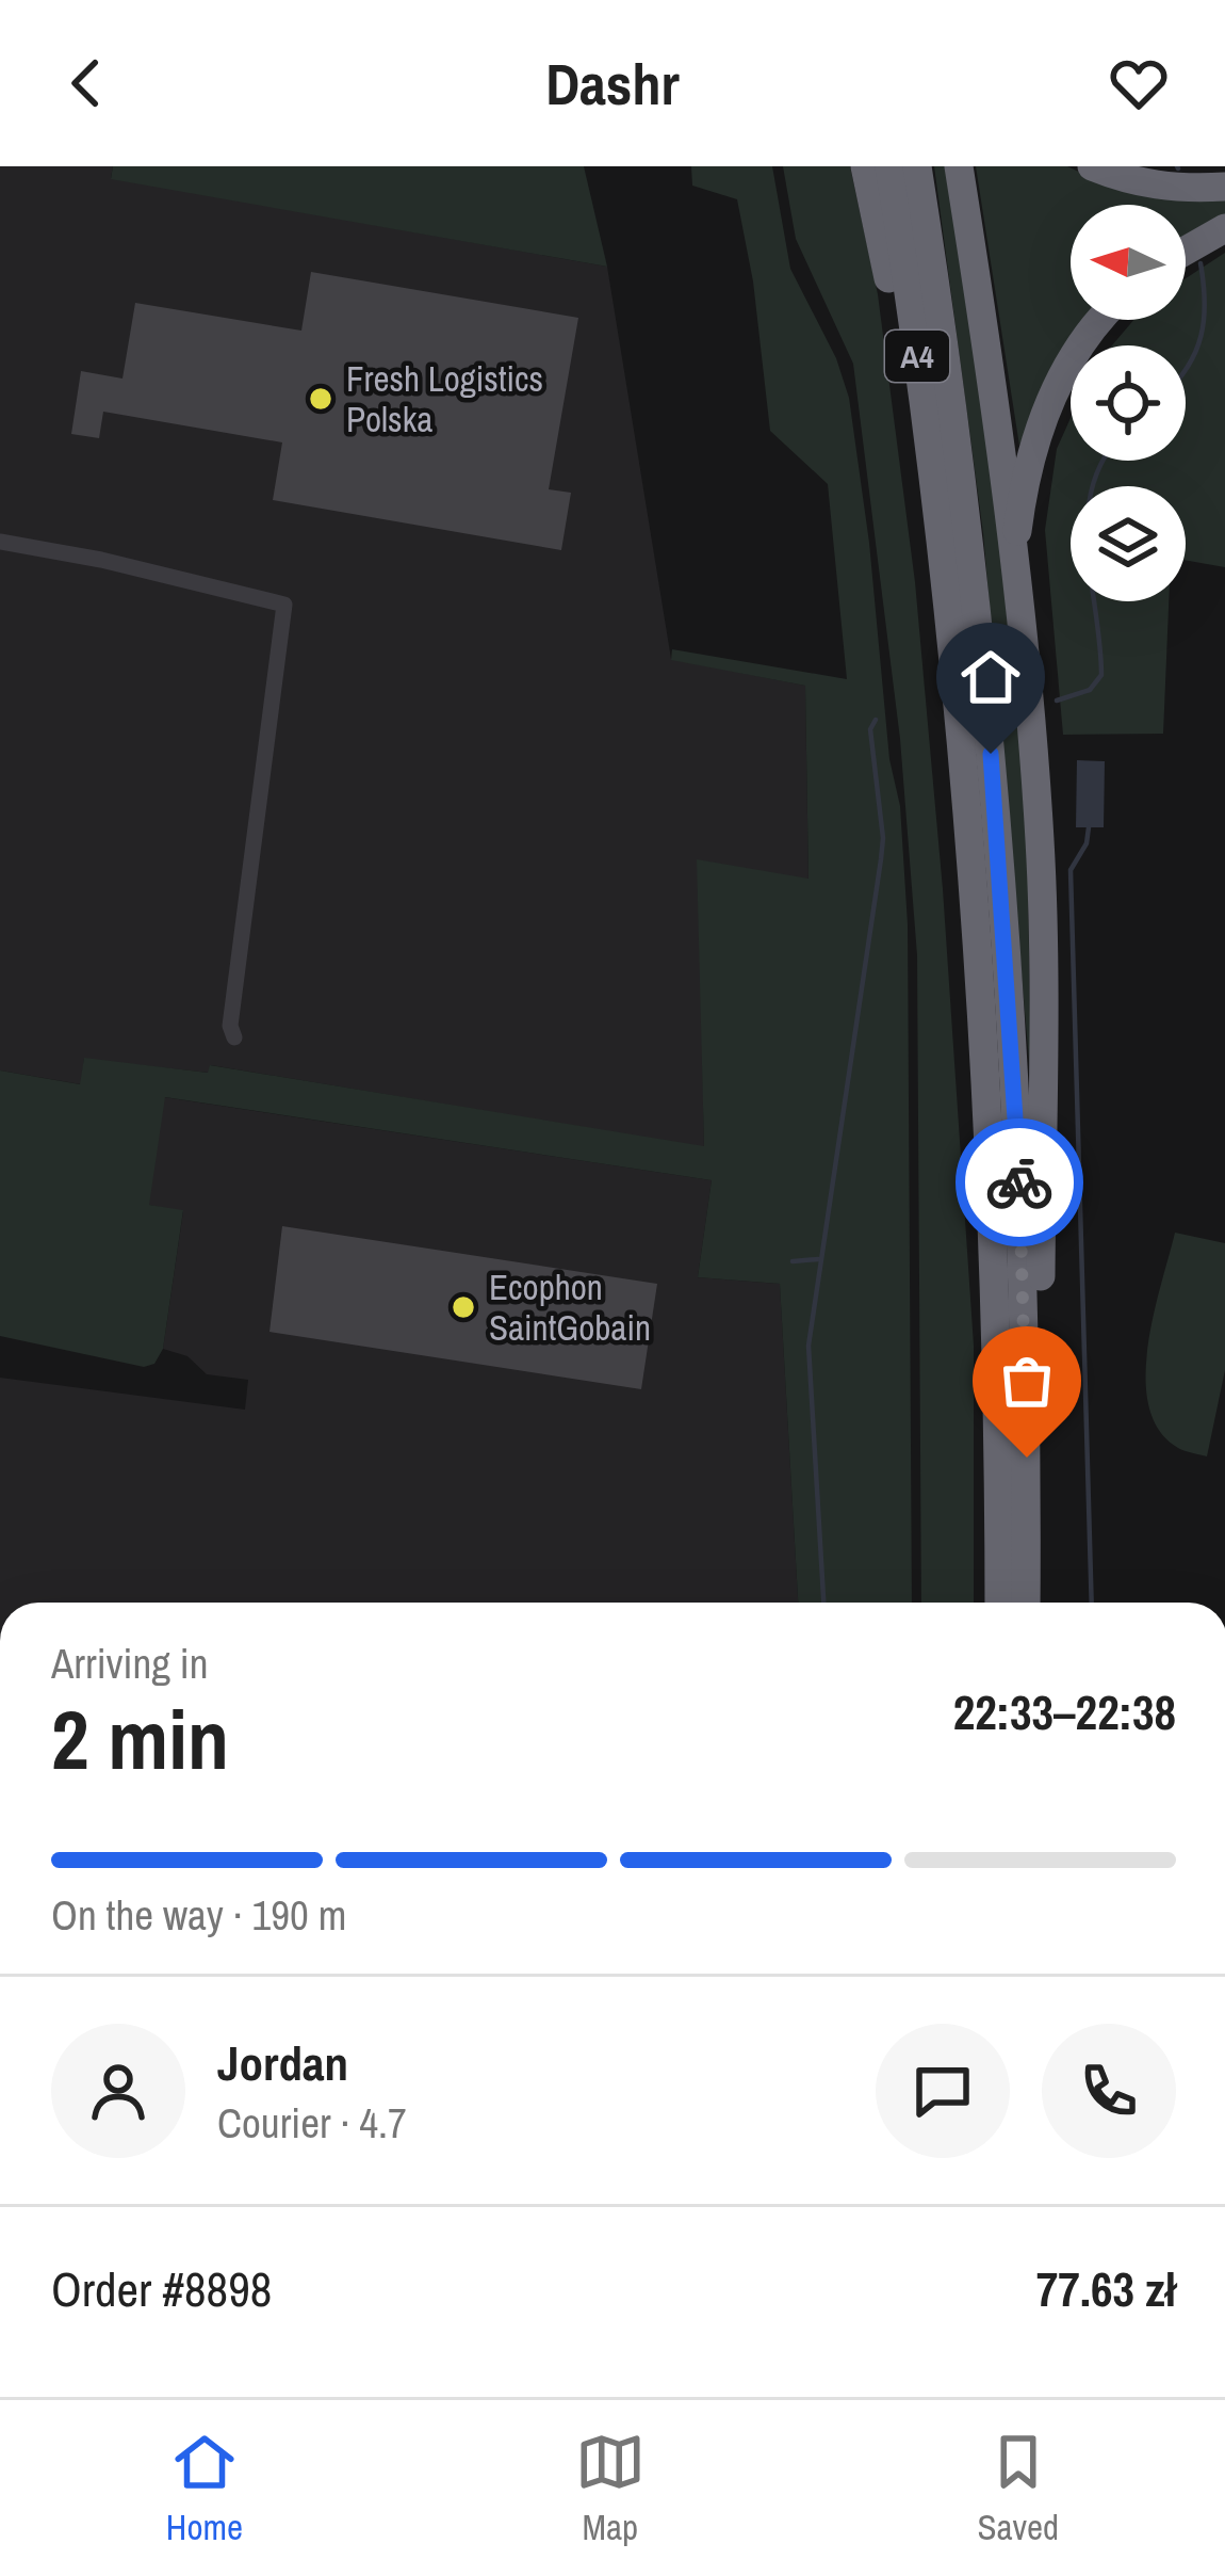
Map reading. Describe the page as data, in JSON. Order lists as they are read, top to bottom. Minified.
{"streets":{"highway":["A4"]},"places":["Fresh Logistics Polska","Ecophon SaintGobain"],"north":"left","page":{"header":"Dashr","heading":["2 min","Arriving in","22:33–22:38"],"panel":["Jordan","Courier · 4.7","Order #8898","77.63 zł"],"bar":"On the way · 190 m","tabs":["Home","Map","Saved"]}}
